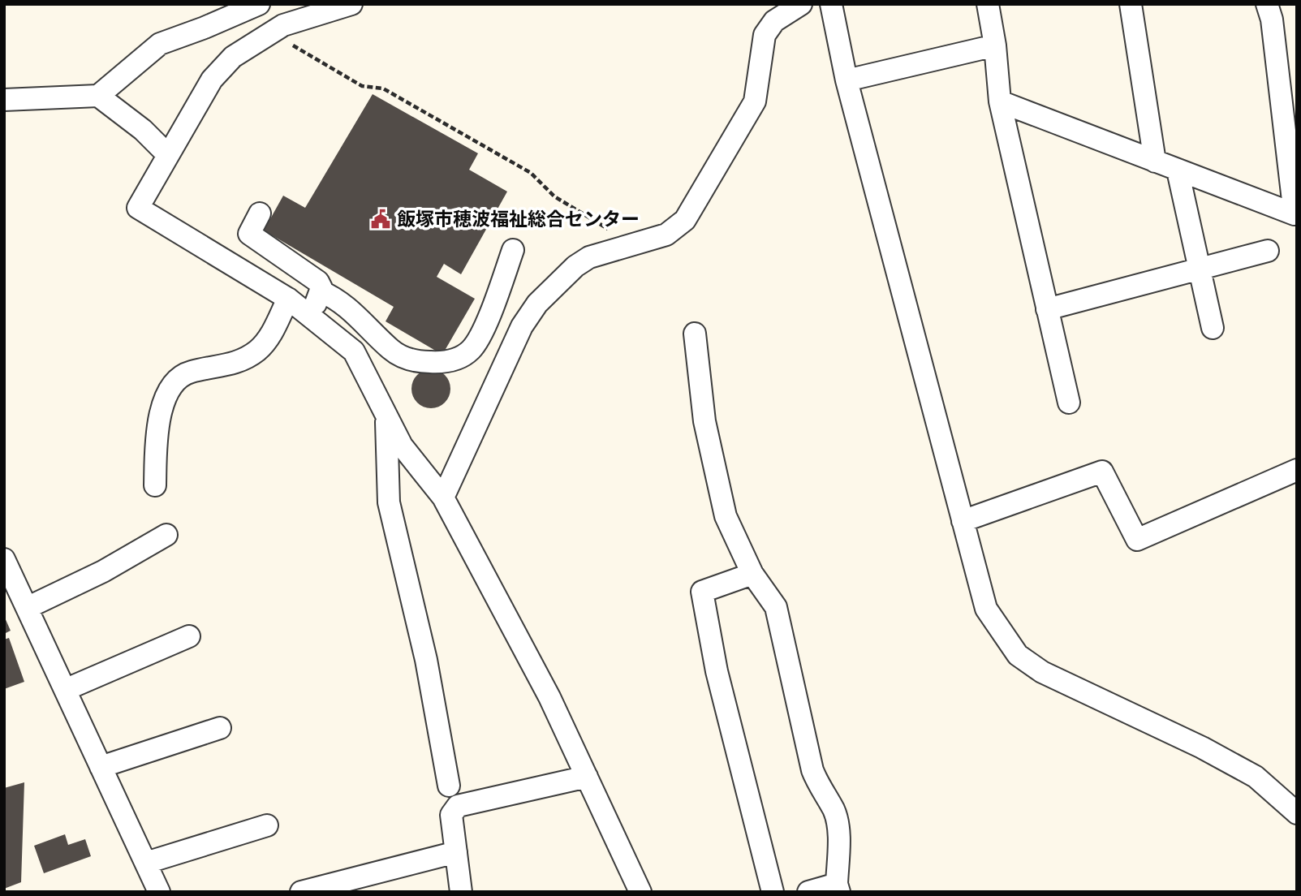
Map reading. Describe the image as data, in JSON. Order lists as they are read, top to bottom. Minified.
{"places":{"public building":["飯塚市穂波福祉総合センター"]}}
